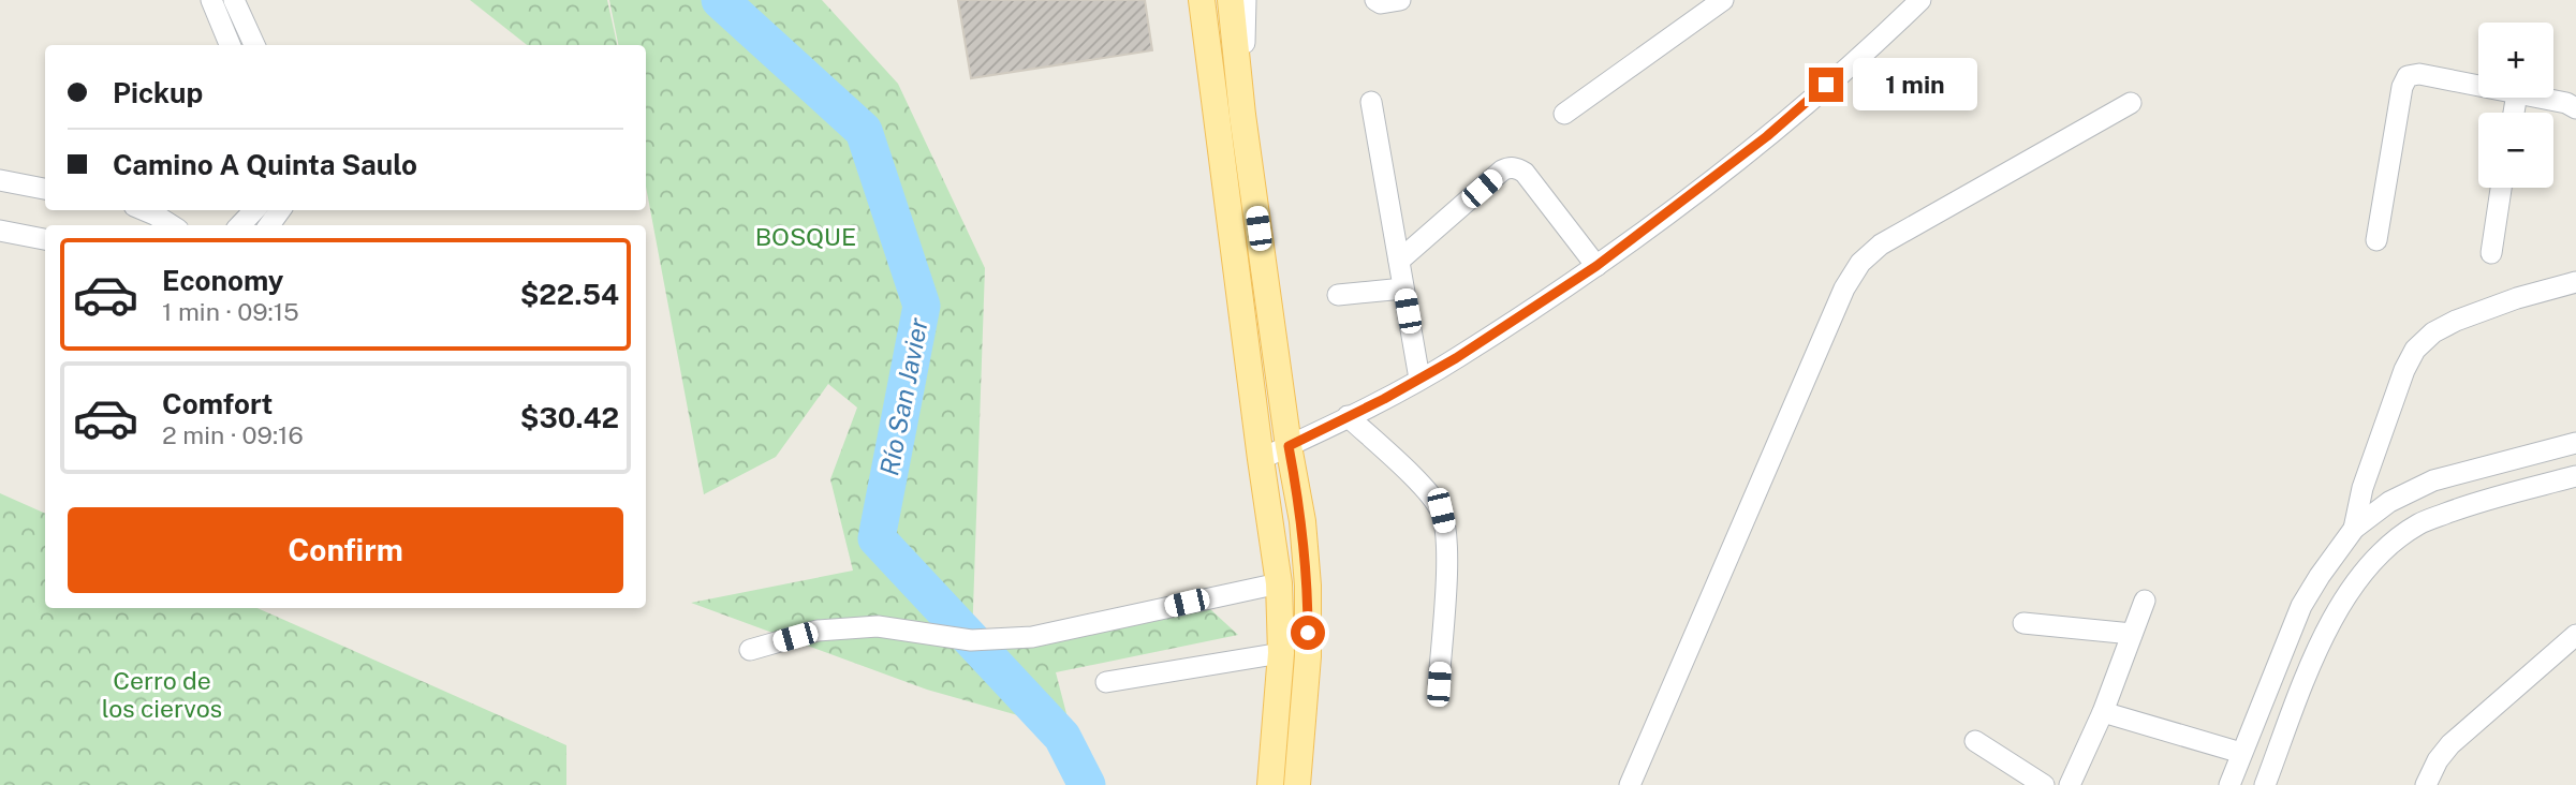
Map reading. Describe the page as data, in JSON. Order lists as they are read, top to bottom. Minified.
{"water":["Río San Javier"],"parks":["BOSQUE","Cerro de los ciervos"],"page":{"map_buttons":["+","−"],"banner":["Pickup","Camino A Quinta Saulo"],"bubble":"1 min","list":[{"name":"Economy","note":"1 min · 09:15","value":"$22.54"},{"name":"Comfort","note":"2 min · 09:16","value":"$30.42"}],"buttons":"Confirm"}}
